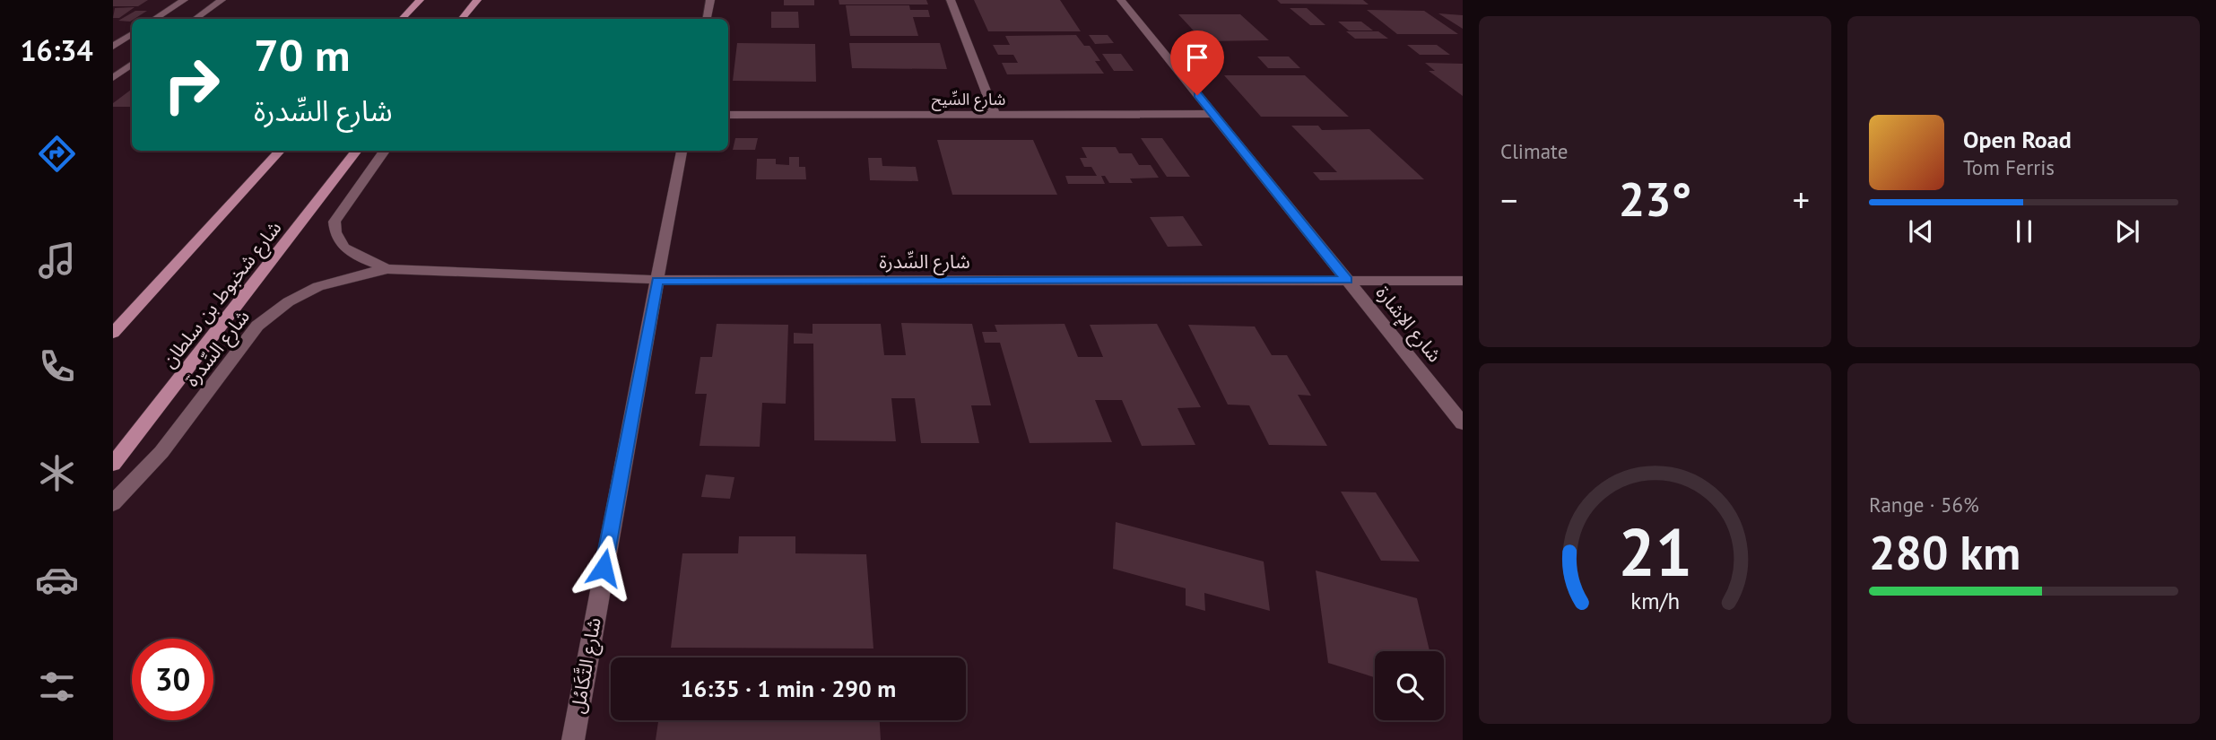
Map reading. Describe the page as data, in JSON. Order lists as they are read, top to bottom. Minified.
{"streets":{"main road":["شارع شخبوط بن سلطان"],"street":["شارع السِّيح","شارع السِّدرة","شارع الإشارة","شارع التَّكَامُل"]},"crossings":[["شارع السِّيح","شارع الإشارة"],["شارع السِّدرة","شارع الإشارة"],["شارع السِّدرة","شارع التَّكَامُل"]],"page":{"tabs":"16:34","tile":["Climate",["Range · 56%","280 km"]],"turn":["70 m","شارع السِّدرة"],"song":["Open Road","Tom Ferris"],"heat":["−","23°","+"],"limit":"30","trip":"16:35 · 1 min · 290 m","gauge":["21","km/h"]}}
